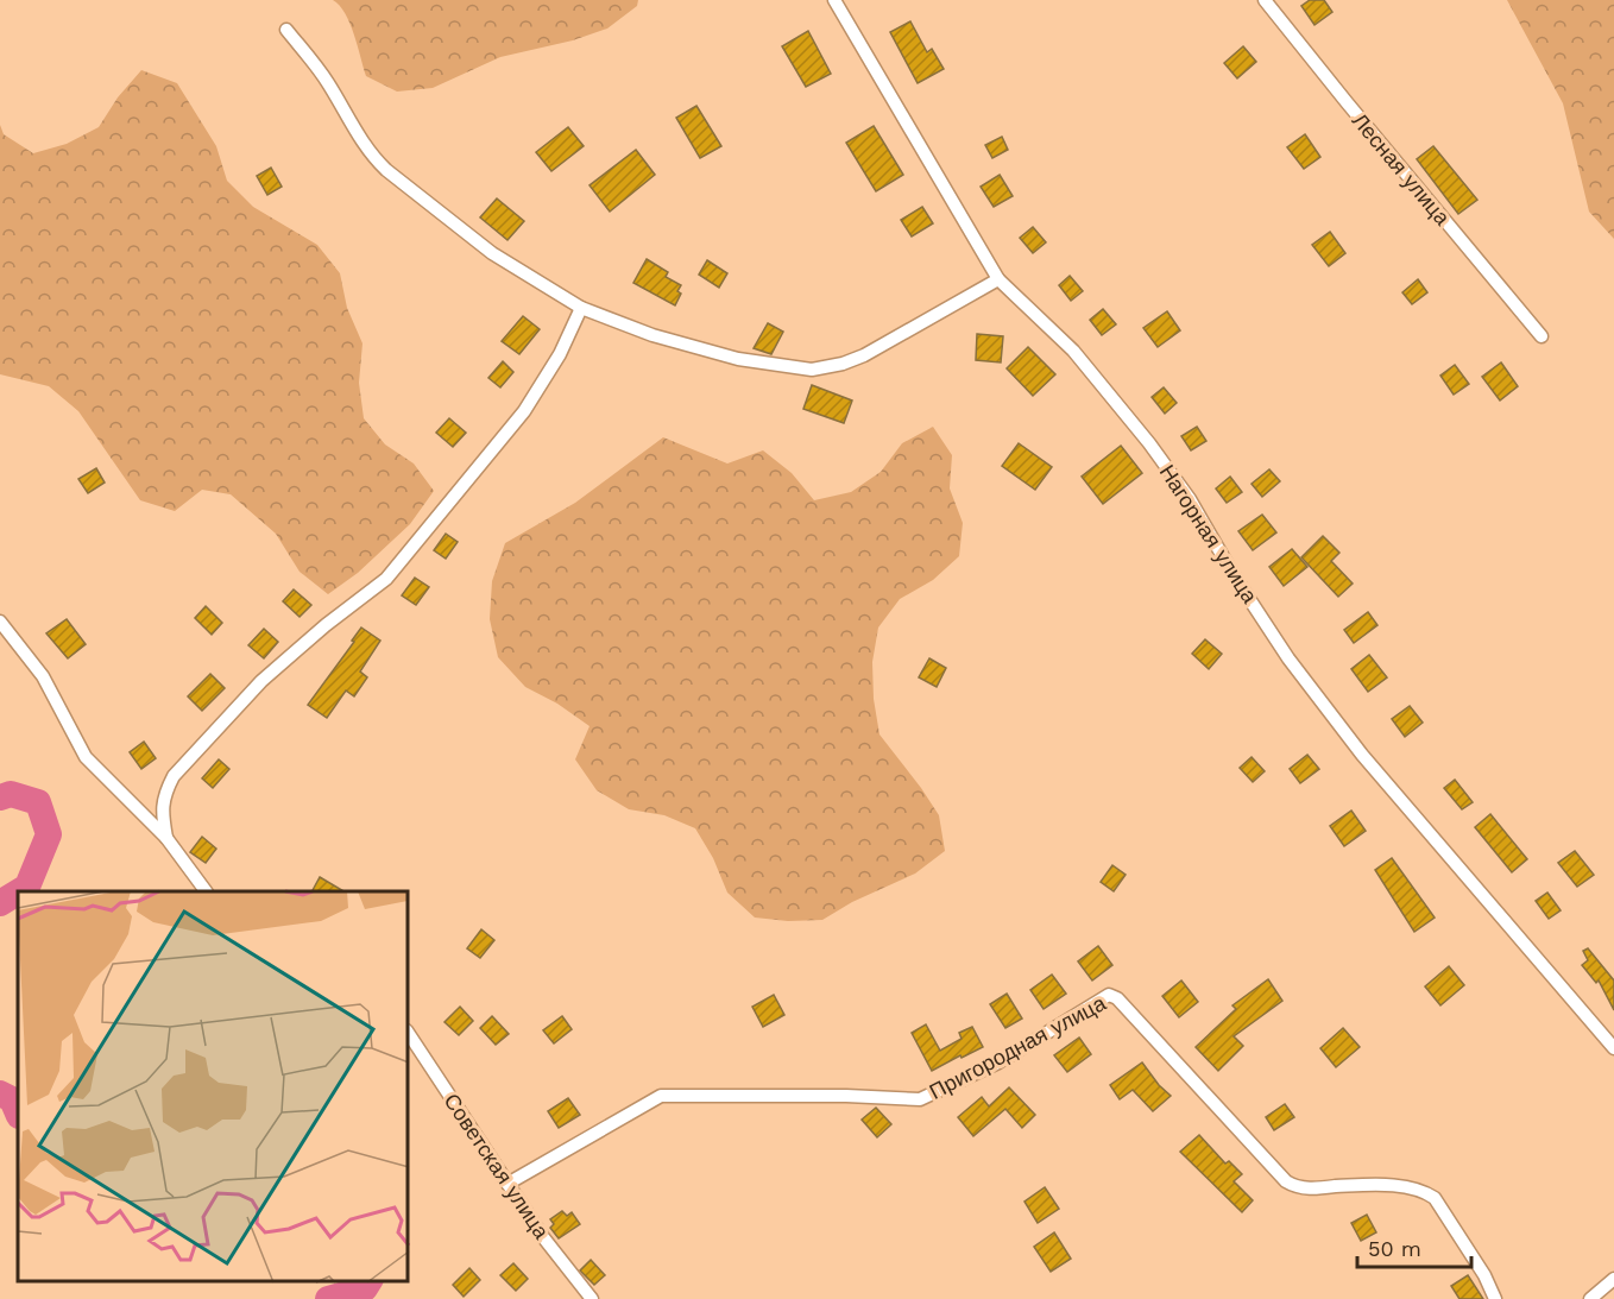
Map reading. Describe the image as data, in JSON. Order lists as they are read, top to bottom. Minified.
{"streets":{"street":["Лесная улица","Нагорная улица","Пригородная улица","Советская улица"]},"crossings":[["Пригородная улица","Советская улица"]],"scale_bar":"50 m"}
